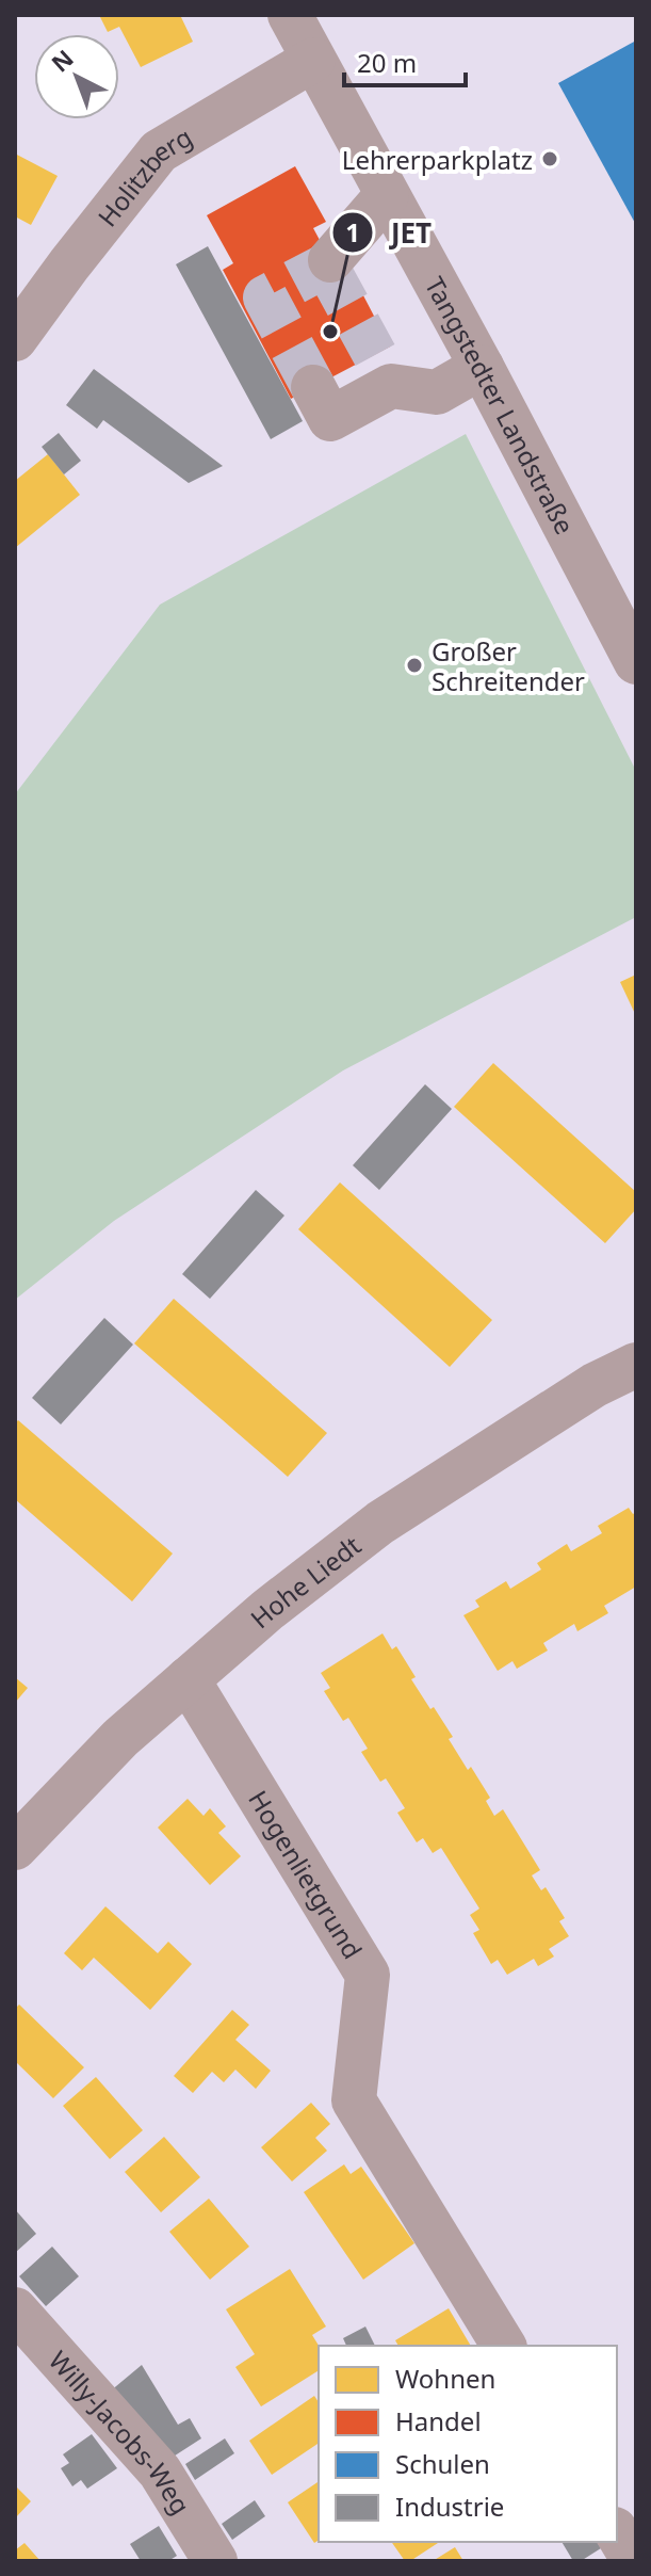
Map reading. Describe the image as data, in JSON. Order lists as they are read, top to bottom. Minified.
{"streets":{"street":["Holitzberg","Tangstedter Landstraße","Hohe Liedt","Hogenlietgrund","Willy-Jacobs-Weg"]},"crossings":[["Holitzberg","Tangstedter Landstraße"],["Hohe Liedt","Hogenlietgrund"]],"places":["Lehrerparkplatz","JET","Großer Schreitender"],"legend":["Wohnen","Handel","Schulen","Industrie"],"scale_bar":"20 m","north":"top left"}
